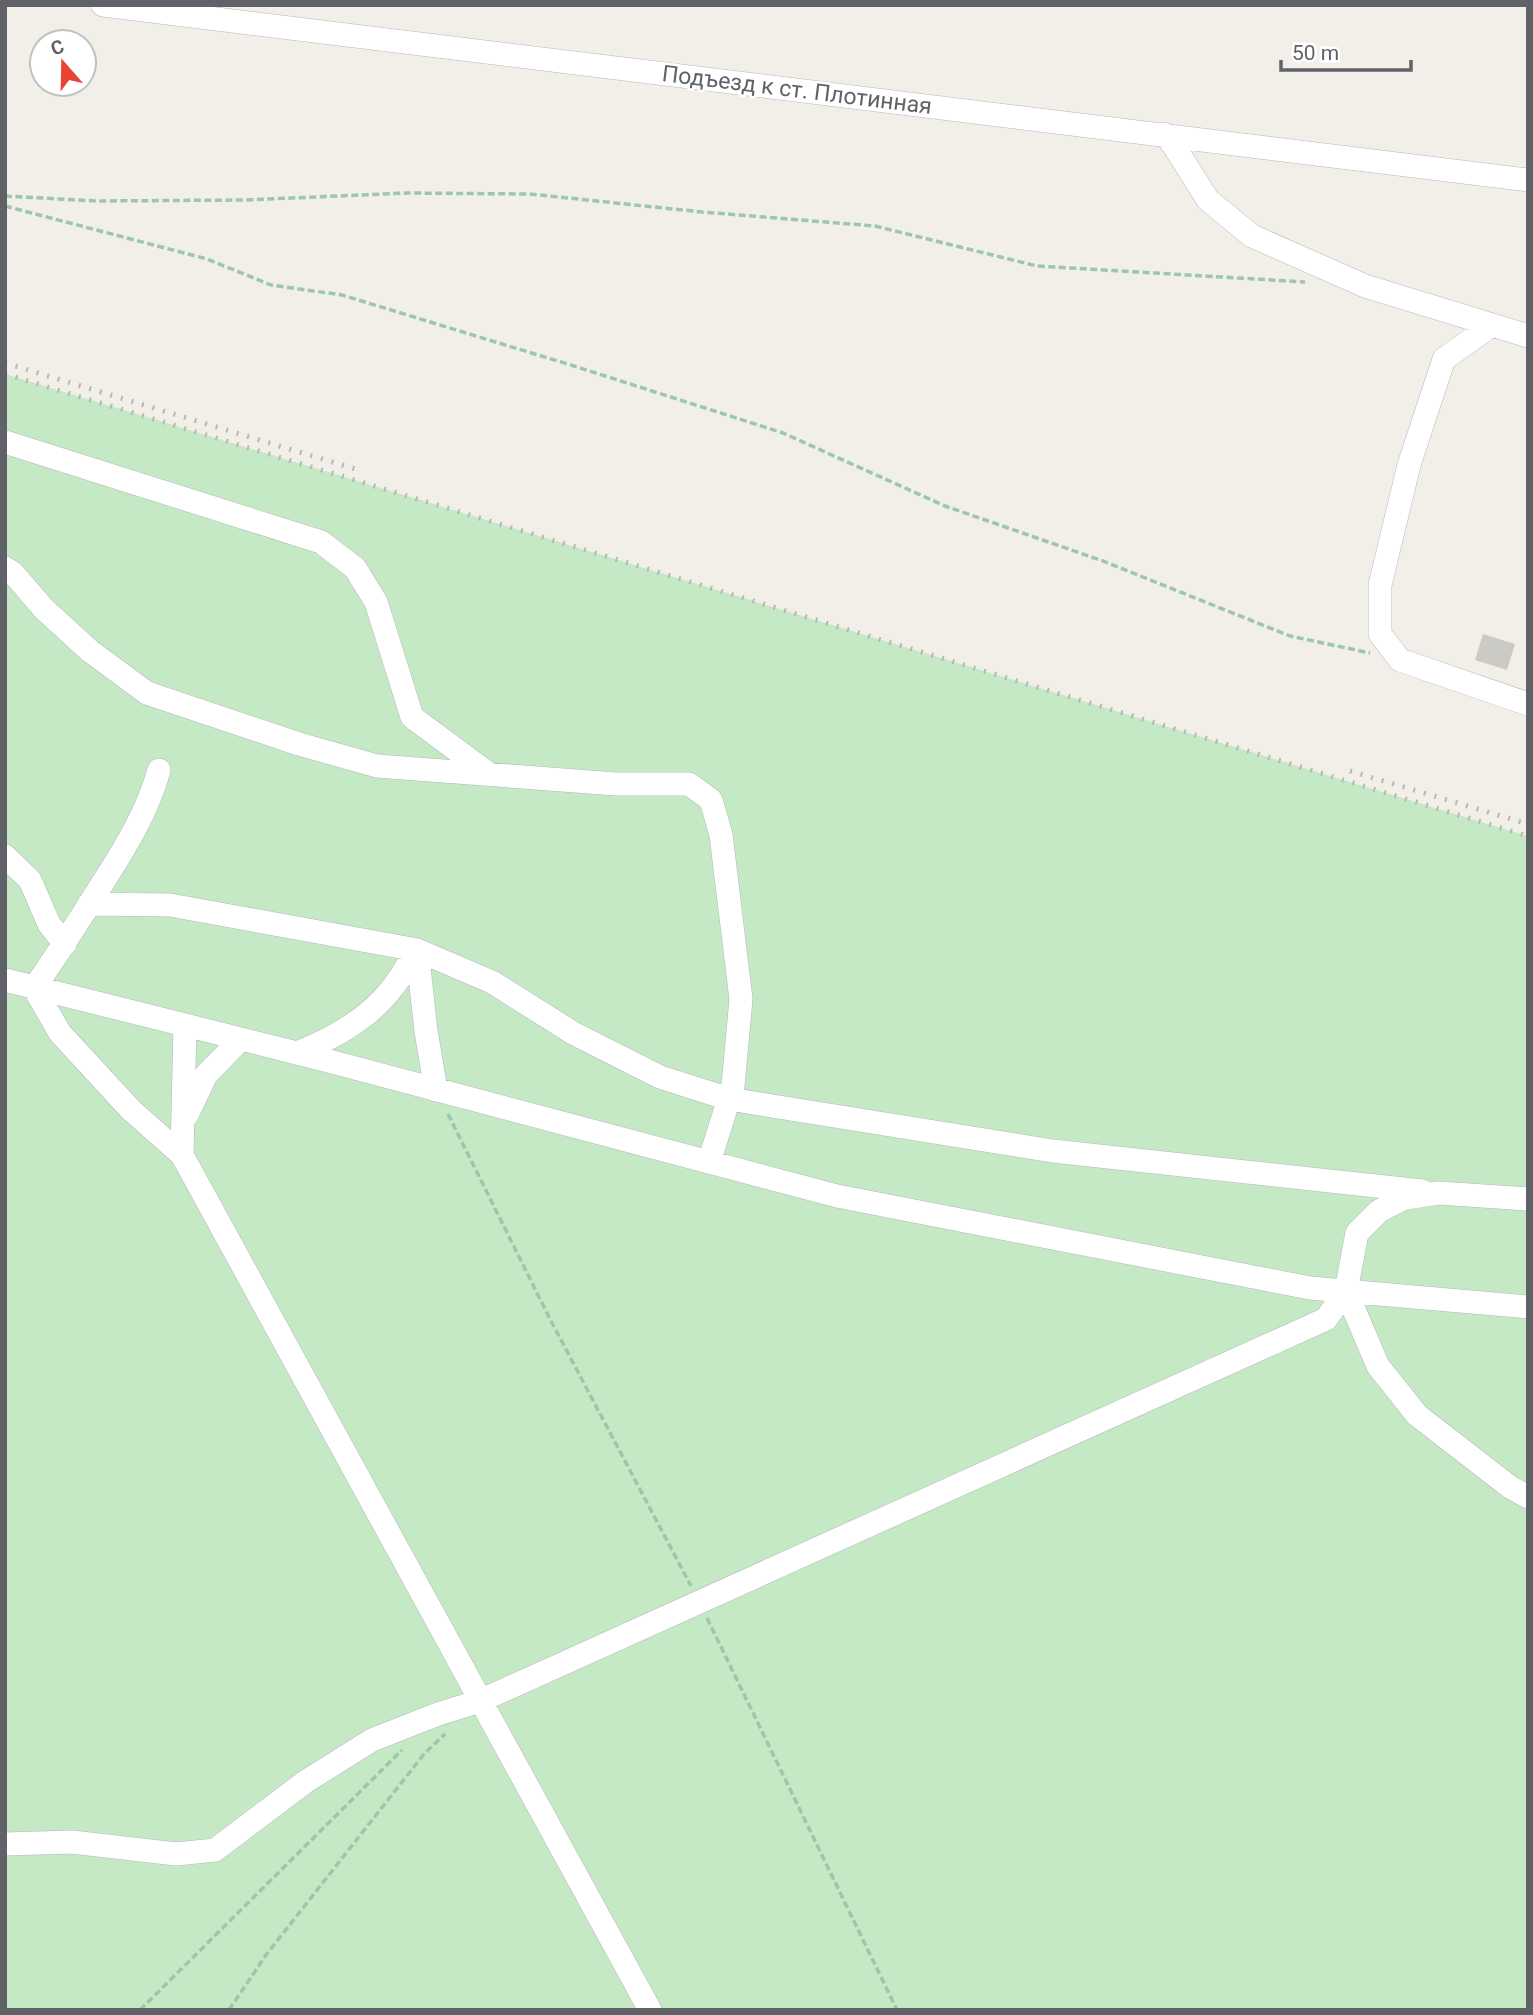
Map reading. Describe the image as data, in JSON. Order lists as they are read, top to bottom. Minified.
{"streets":{"street":["Подъезд к ст. Плотинная"]},"scale_bar":"50 m","north":"top"}
